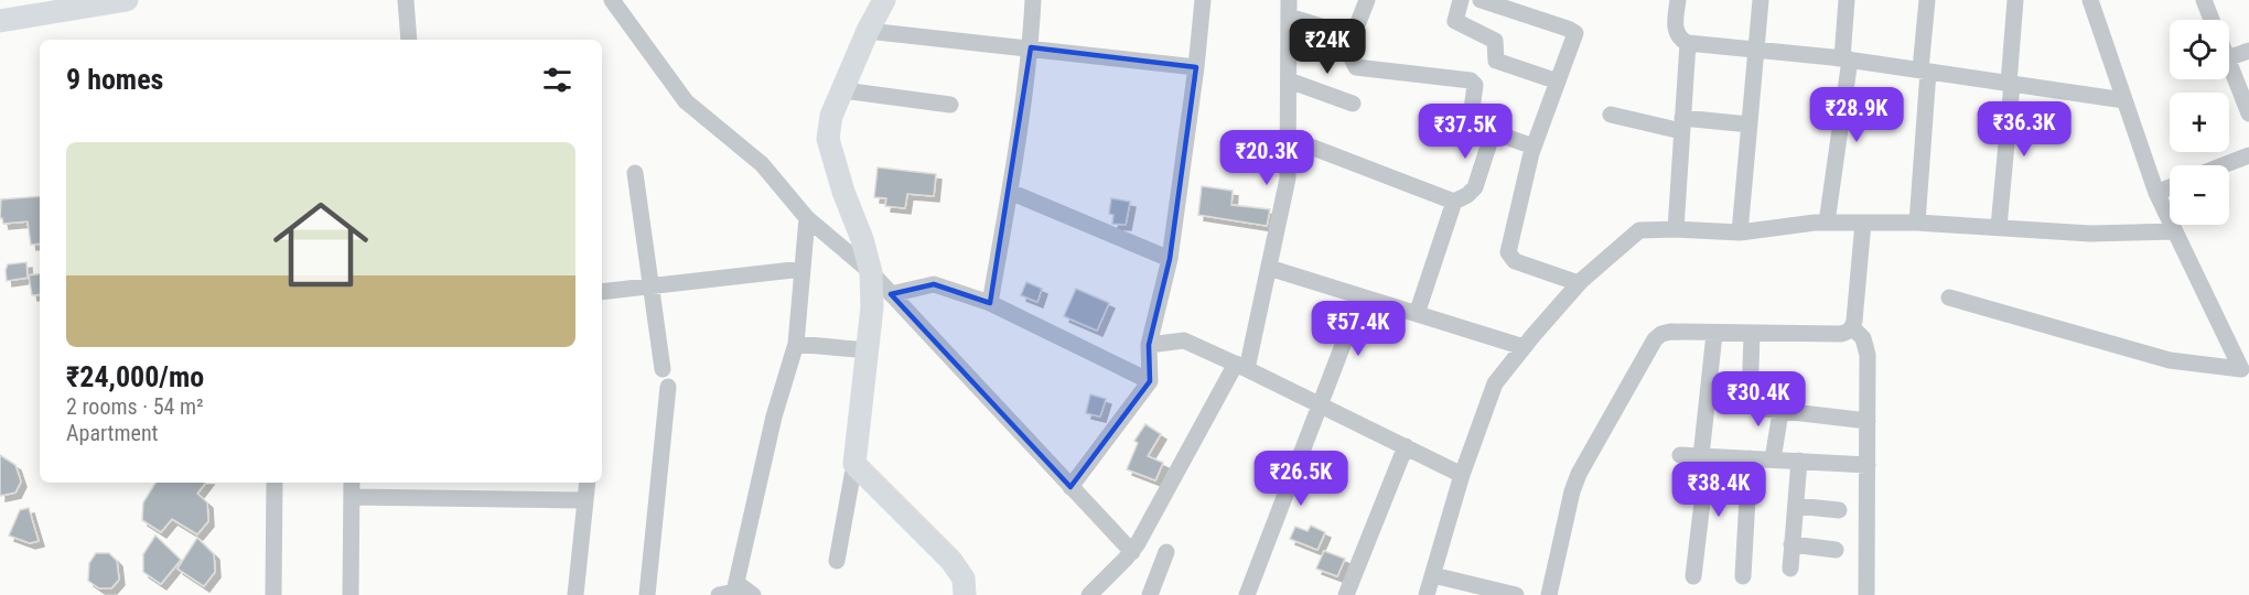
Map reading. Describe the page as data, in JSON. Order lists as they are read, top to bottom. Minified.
{"page":{"price":["₹24K","₹28.9K","₹36.3K","₹37.5K","₹20.3K","₹57.4K","₹30.4K","₹26.5K","₹38.4K"],"map_buttons":["+","−"],"heading":"9 homes","list":[{"name":"₹24,000/mo","note":"2 rooms · 54 m² · Apartment"}]}}
